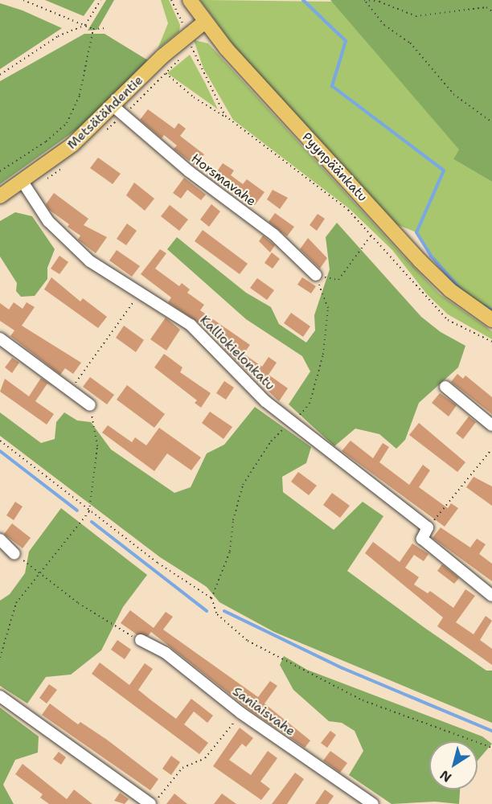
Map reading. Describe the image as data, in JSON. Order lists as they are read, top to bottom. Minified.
{"streets":{"main road":["Metsätähdentie","Pyynpäänkatu"],"street":["Horsmavahe","Kalliokielonkatu","Saniaisvahe"]},"crossings":[["Metsätähdentie","Pyynpäänkatu"],["Metsätähdentie","Horsmavahe"],["Metsätähdentie","Kalliokielonkatu"]],"north":"bottom left"}
